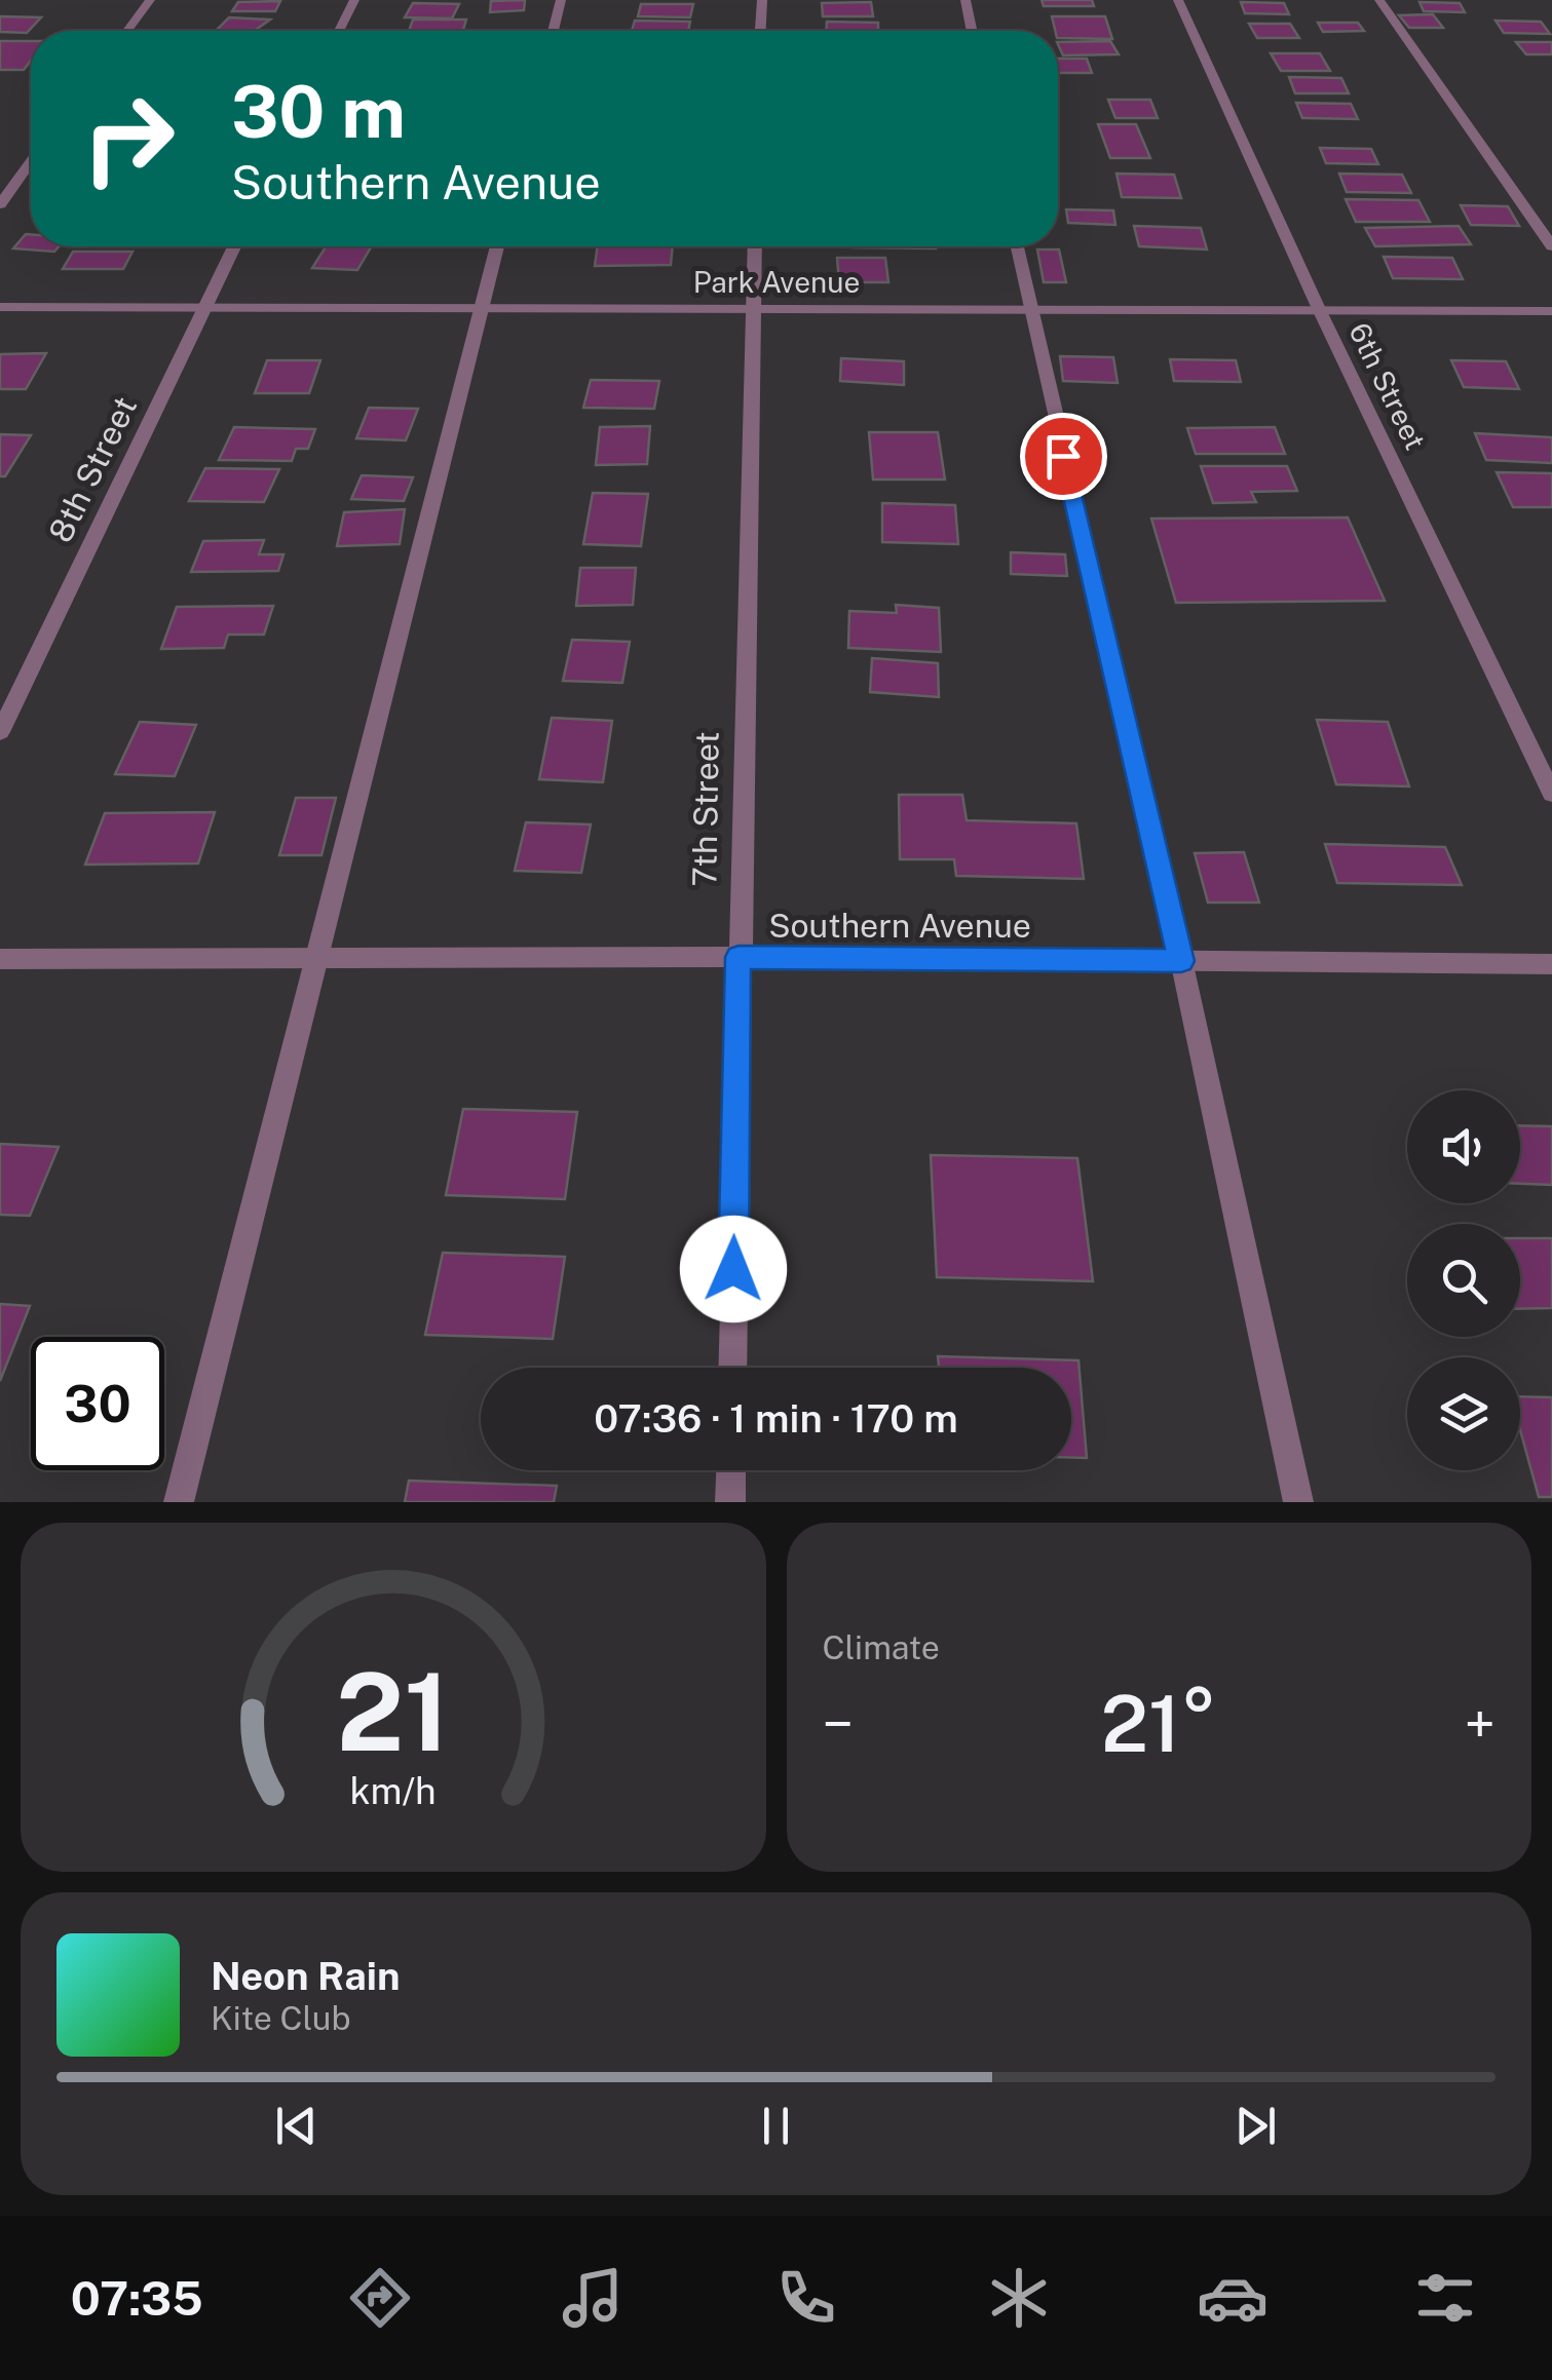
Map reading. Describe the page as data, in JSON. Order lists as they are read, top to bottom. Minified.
{"streets":{"street":["Park Avenue","6th Street","8th Street","7th Street","Southern Avenue"]},"crossings":[["Park Avenue","6th Street"],["Park Avenue","8th Street"],["Park Avenue","7th Street"],["7th Street","Southern Avenue"]],"page":{"turn":["30 m","Southern Avenue"],"limit":"30","trip":"07:36 · 1 min · 170 m","tile":"Climate","heat":["−","21°","+"],"song":["Neon Rain","Kite Club"],"tabs":"07:35","gauge":["21","km/h"]}}
